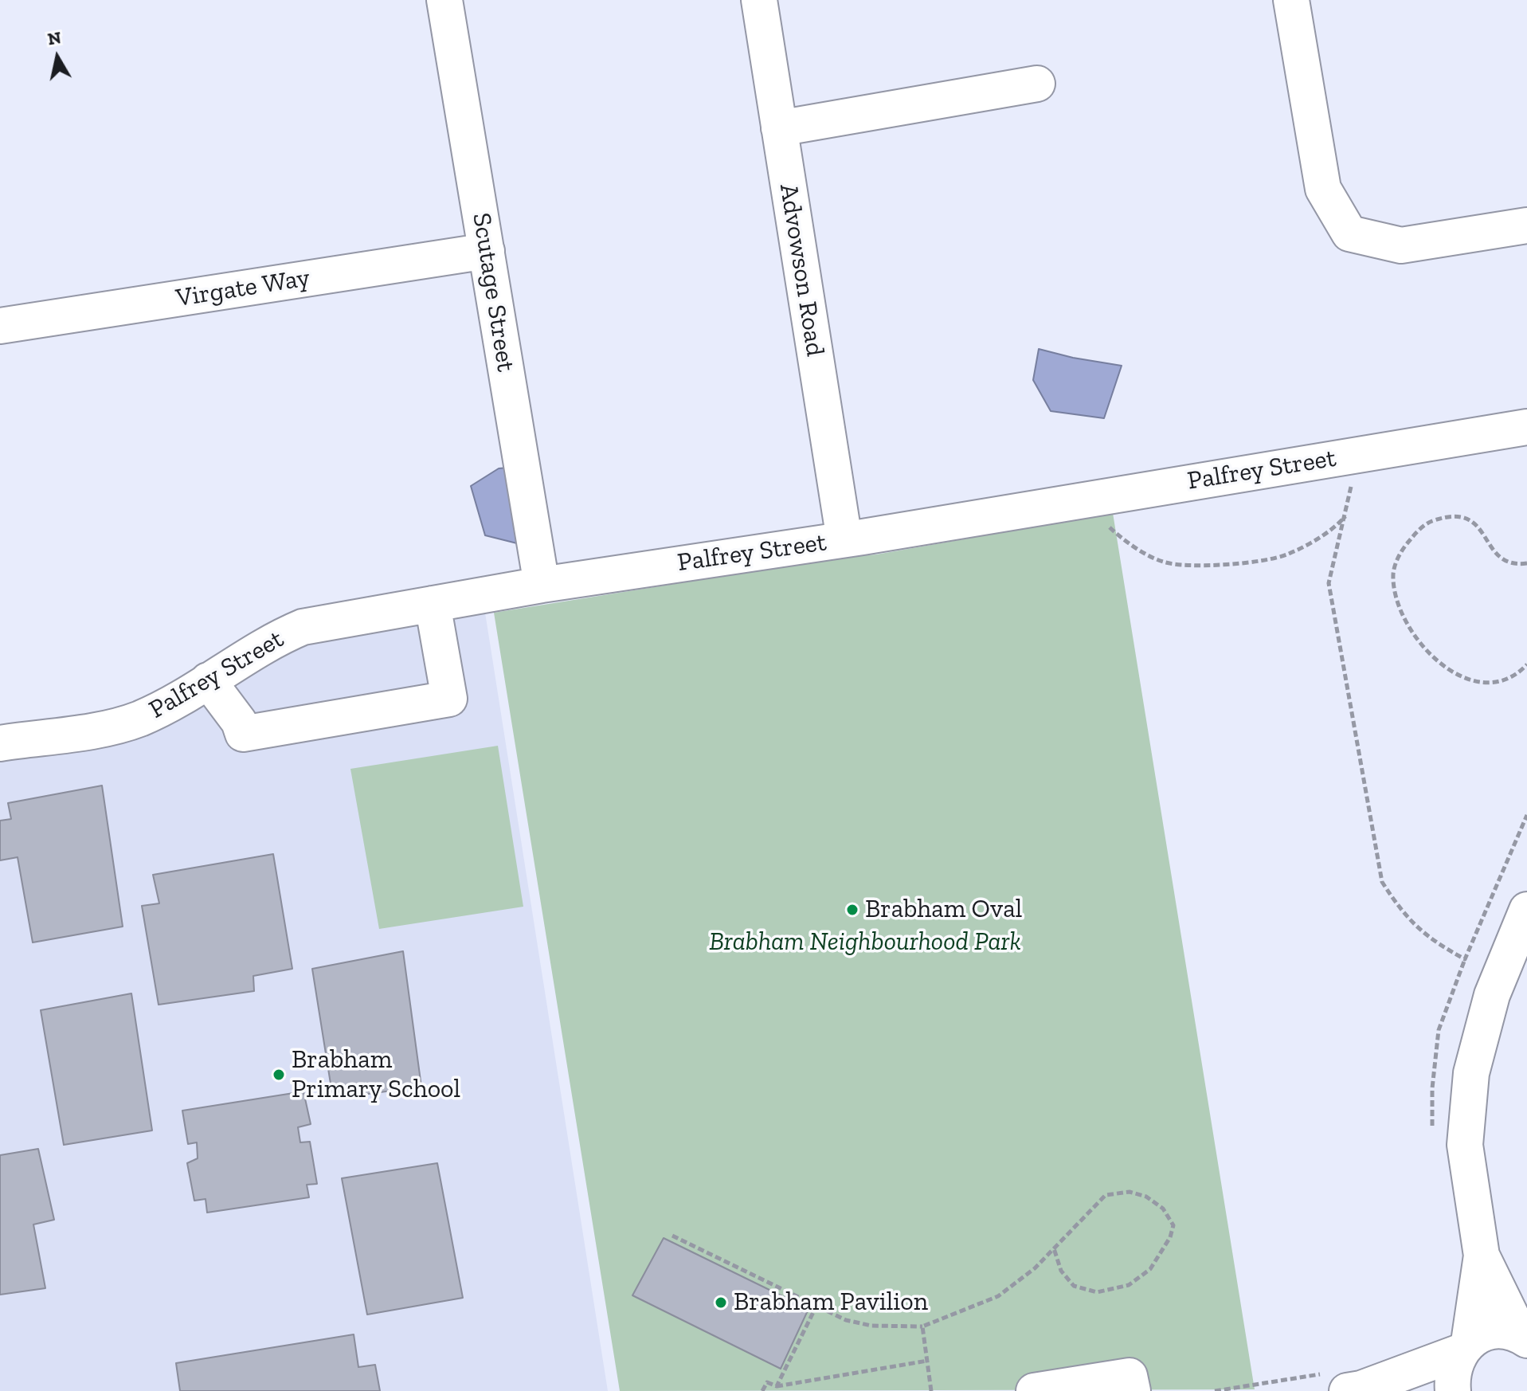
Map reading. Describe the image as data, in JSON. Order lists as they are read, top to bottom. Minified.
{"streets":{"street":["Advowson Road","Virgate Way","Scutage Street","Palfrey Street"]},"crossings":[["Advowson Road","Palfrey Street"],["Virgate Way","Scutage Street"],["Scutage Street","Palfrey Street"]],"parks":["Brabham Neighbourhood Park"],"places":["Brabham Oval","Brabham Primary School","Brabham Pavilion"],"north":"top"}
